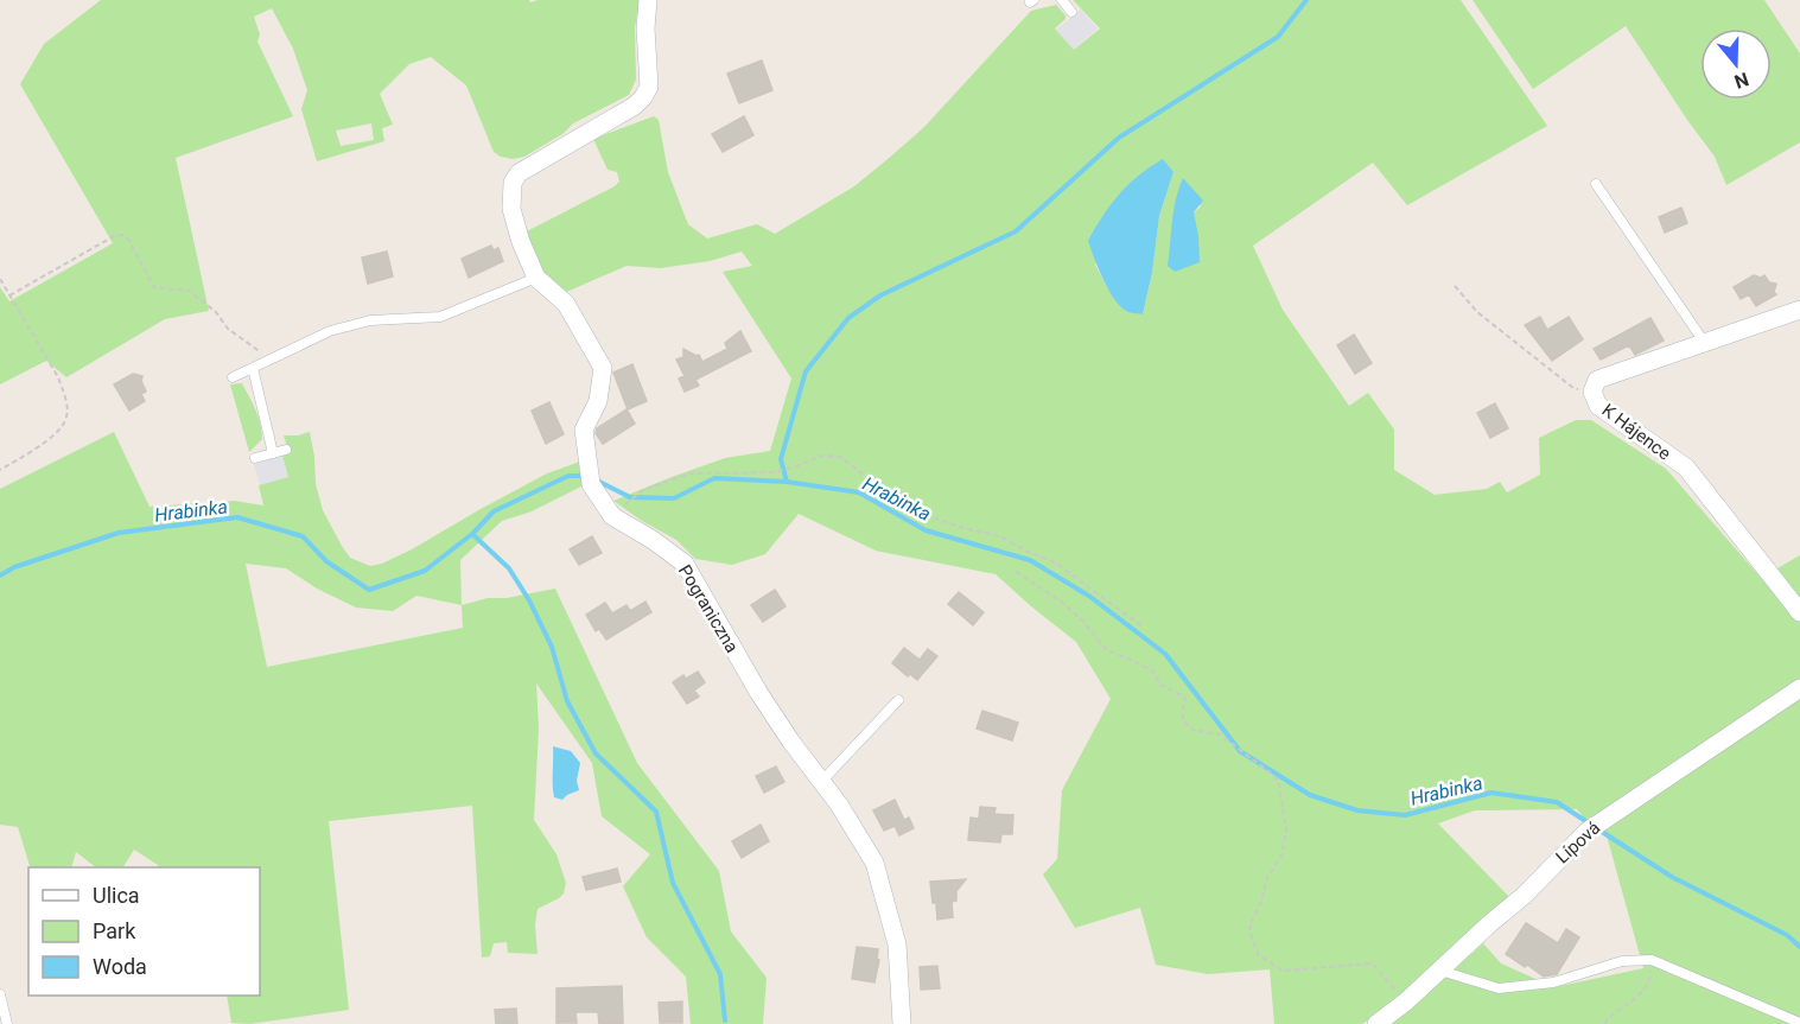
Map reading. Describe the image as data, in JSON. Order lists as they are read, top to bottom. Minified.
{"streets":{"street":["K Hájence","Pograniczna","Lípová"]},"water":["Hrabinka"],"legend":["Ulica","Park","Woda"],"north":"bottom"}
